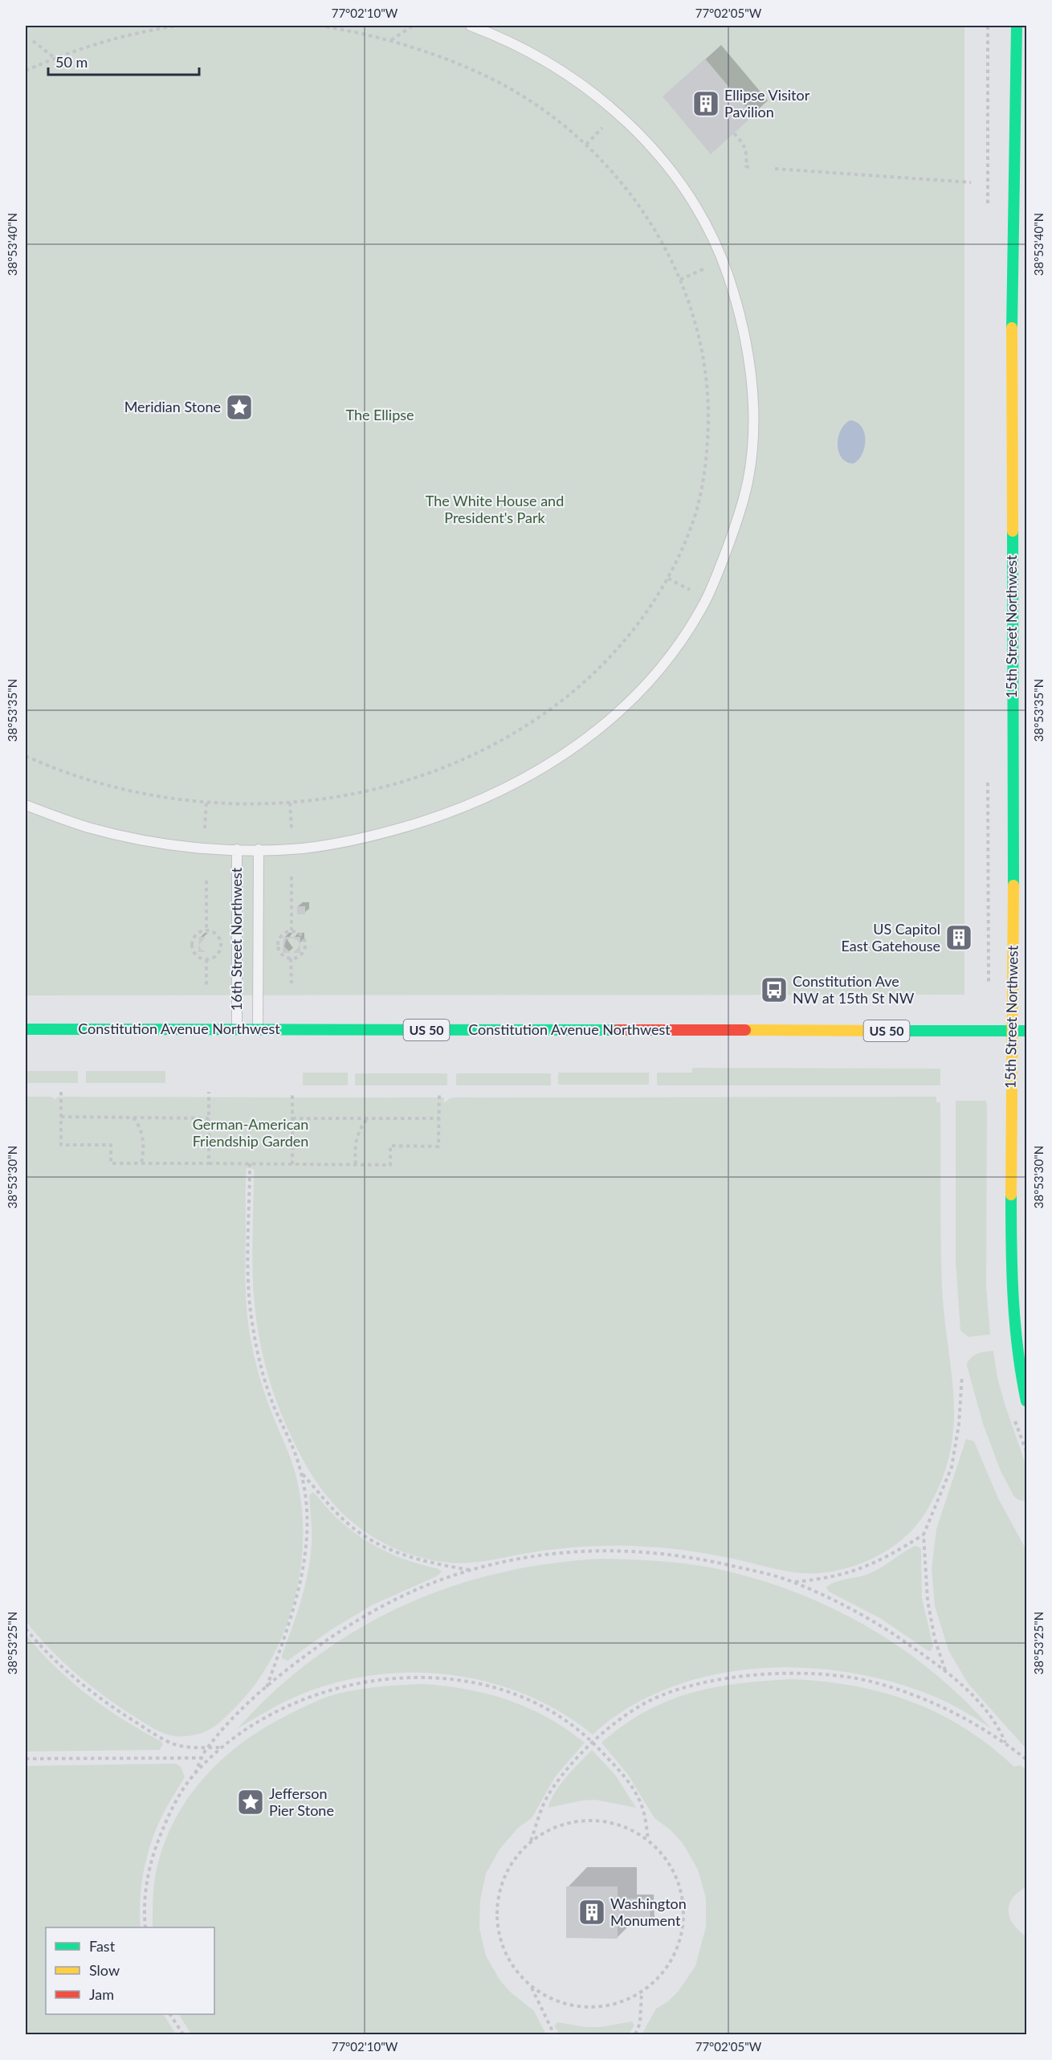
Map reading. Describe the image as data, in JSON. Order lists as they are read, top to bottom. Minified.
{"streets":{"main road":["15th Street Northwest","Constitution Avenue Northwest","US 50"],"lane":["16th Street Northwest"]},"crossings":[["15th Street Northwest","Constitution Avenue Northwest"],["16th Street Northwest","Constitution Avenue Northwest"]],"parks":["The Ellipse","The White House and President's Park","German-American Friendship Garden"],"places":{"building":["Ellipse Visitor Pavilion","US Capitol East Gatehouse","Washington Monument"],"place":["Meridian Stone","Jefferson Pier Stone"],"bus stop":["Constitution Ave NW at 15th St NW"]},"legend":["Fast","Slow","Jam"],"scale_bar":"50 m","coordinates":["77°02'10\"W","77°02'05\"W","38°53'40\"N","38°53'35\"N","38°53'30\"N","38°53'25\"N"]}
